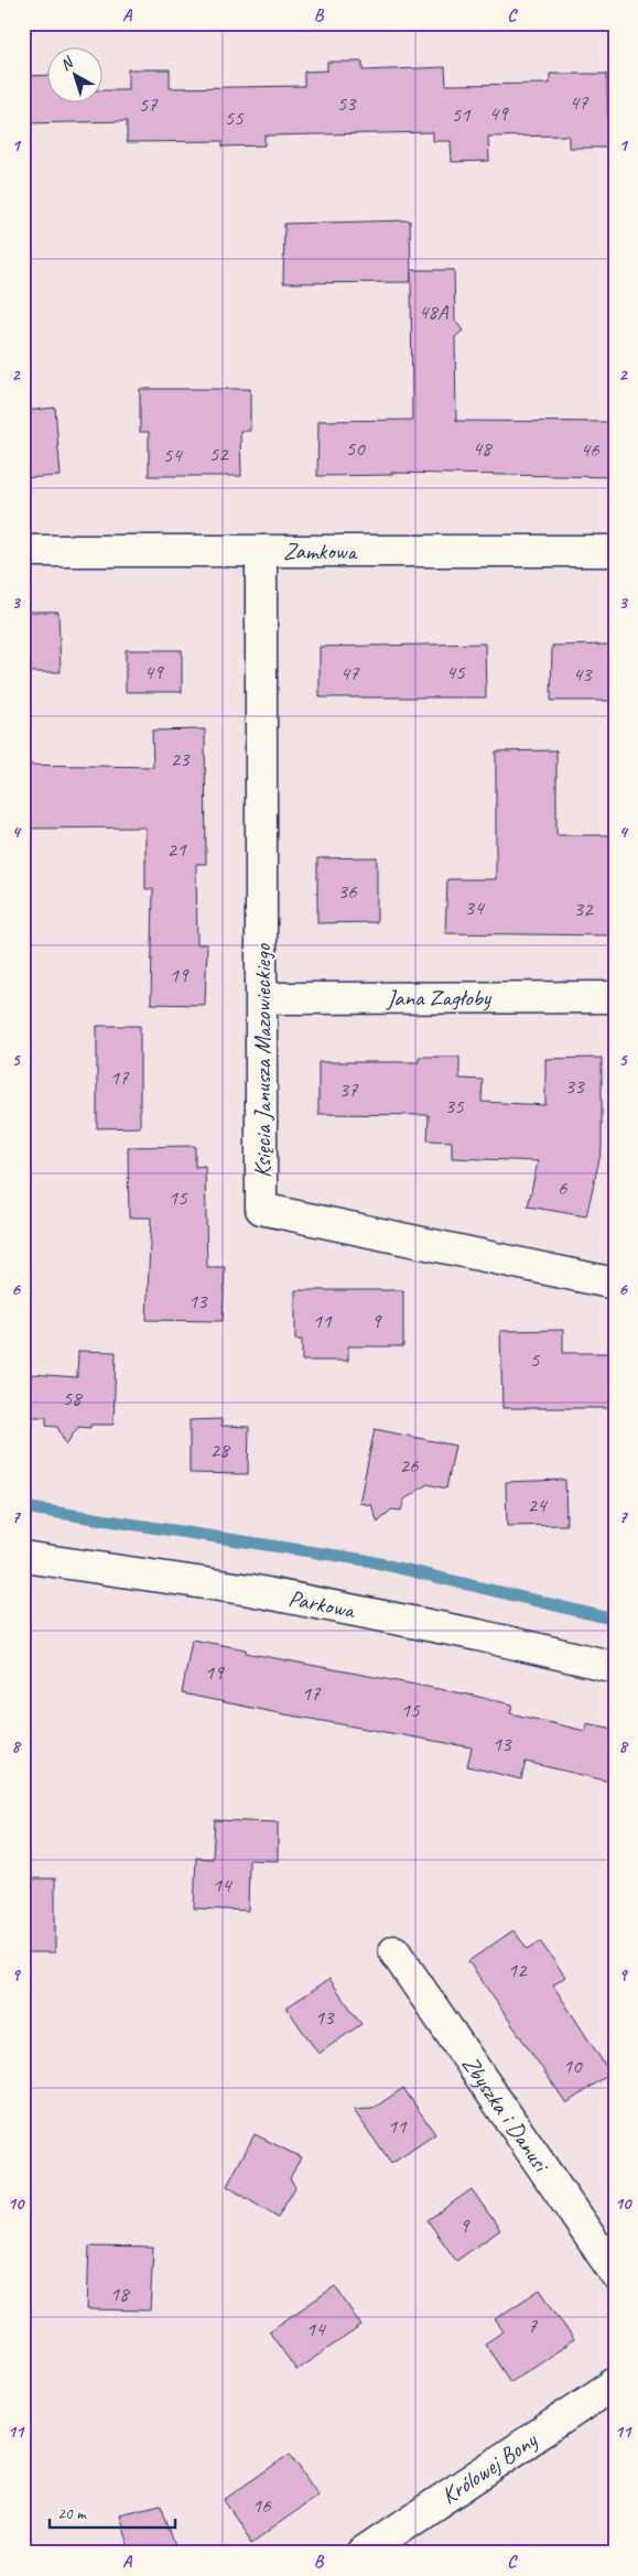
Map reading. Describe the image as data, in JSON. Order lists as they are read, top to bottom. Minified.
{"streets":{"street":["Zamkowa","Jana Zagłoby","Księcia Janusza Mazowieckiego","Parkowa","Zbyszka i Danusi","Królowej Bony"]},"crossings":[["Zamkowa","Księcia Janusza Mazowieckiego"],["Jana Zagłoby","Księcia Janusza Mazowieckiego"]],"house_numbers":["47","53","57","49","51","55","48A","50","48","46","52","54","49","45","47","43","23","21","36","34","32","19","17","33","37","35","6","15","13","11","9","5","58","28","26","24","19","17","15","13","14","12","13","10","11","9","18","7","14","16"],"scale_bar":"20 m","north":"top left","grid":{"columns":["A","B","C"],"rows":["1","2","3","4","5","6","7","8","9","10","11"]}}
